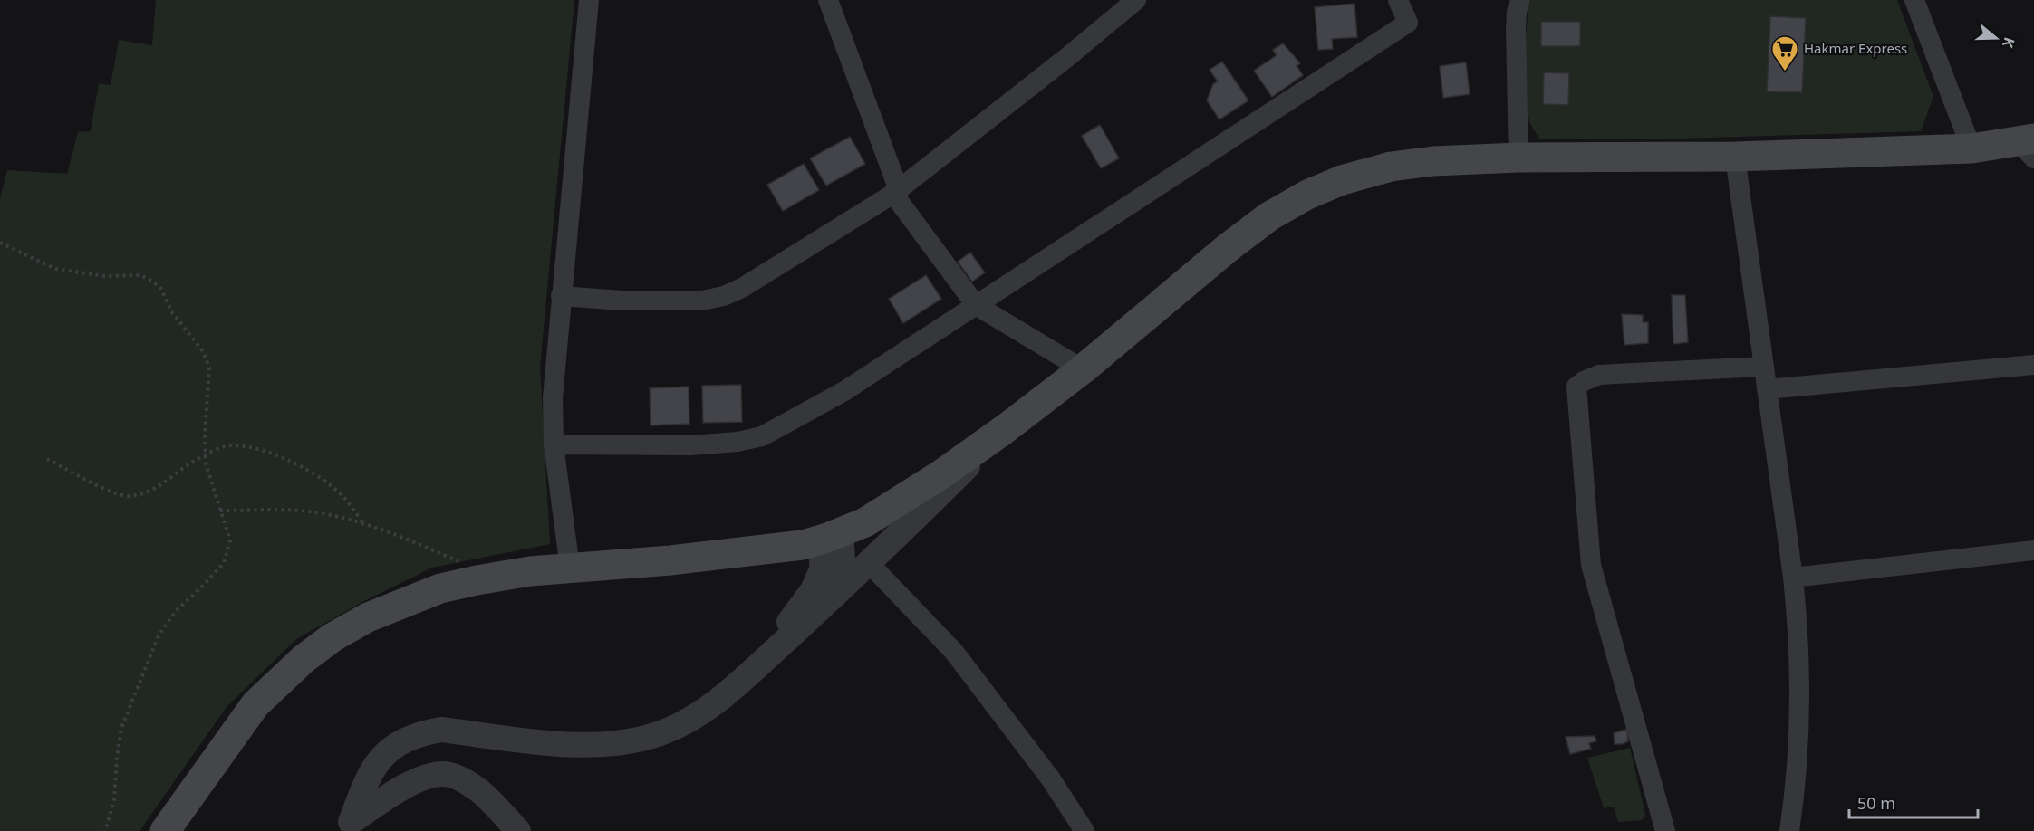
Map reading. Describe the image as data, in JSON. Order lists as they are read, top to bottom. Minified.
{"places":{"supermarket":["Hakmar Express"]},"scale_bar":"50 m","north":"right"}
